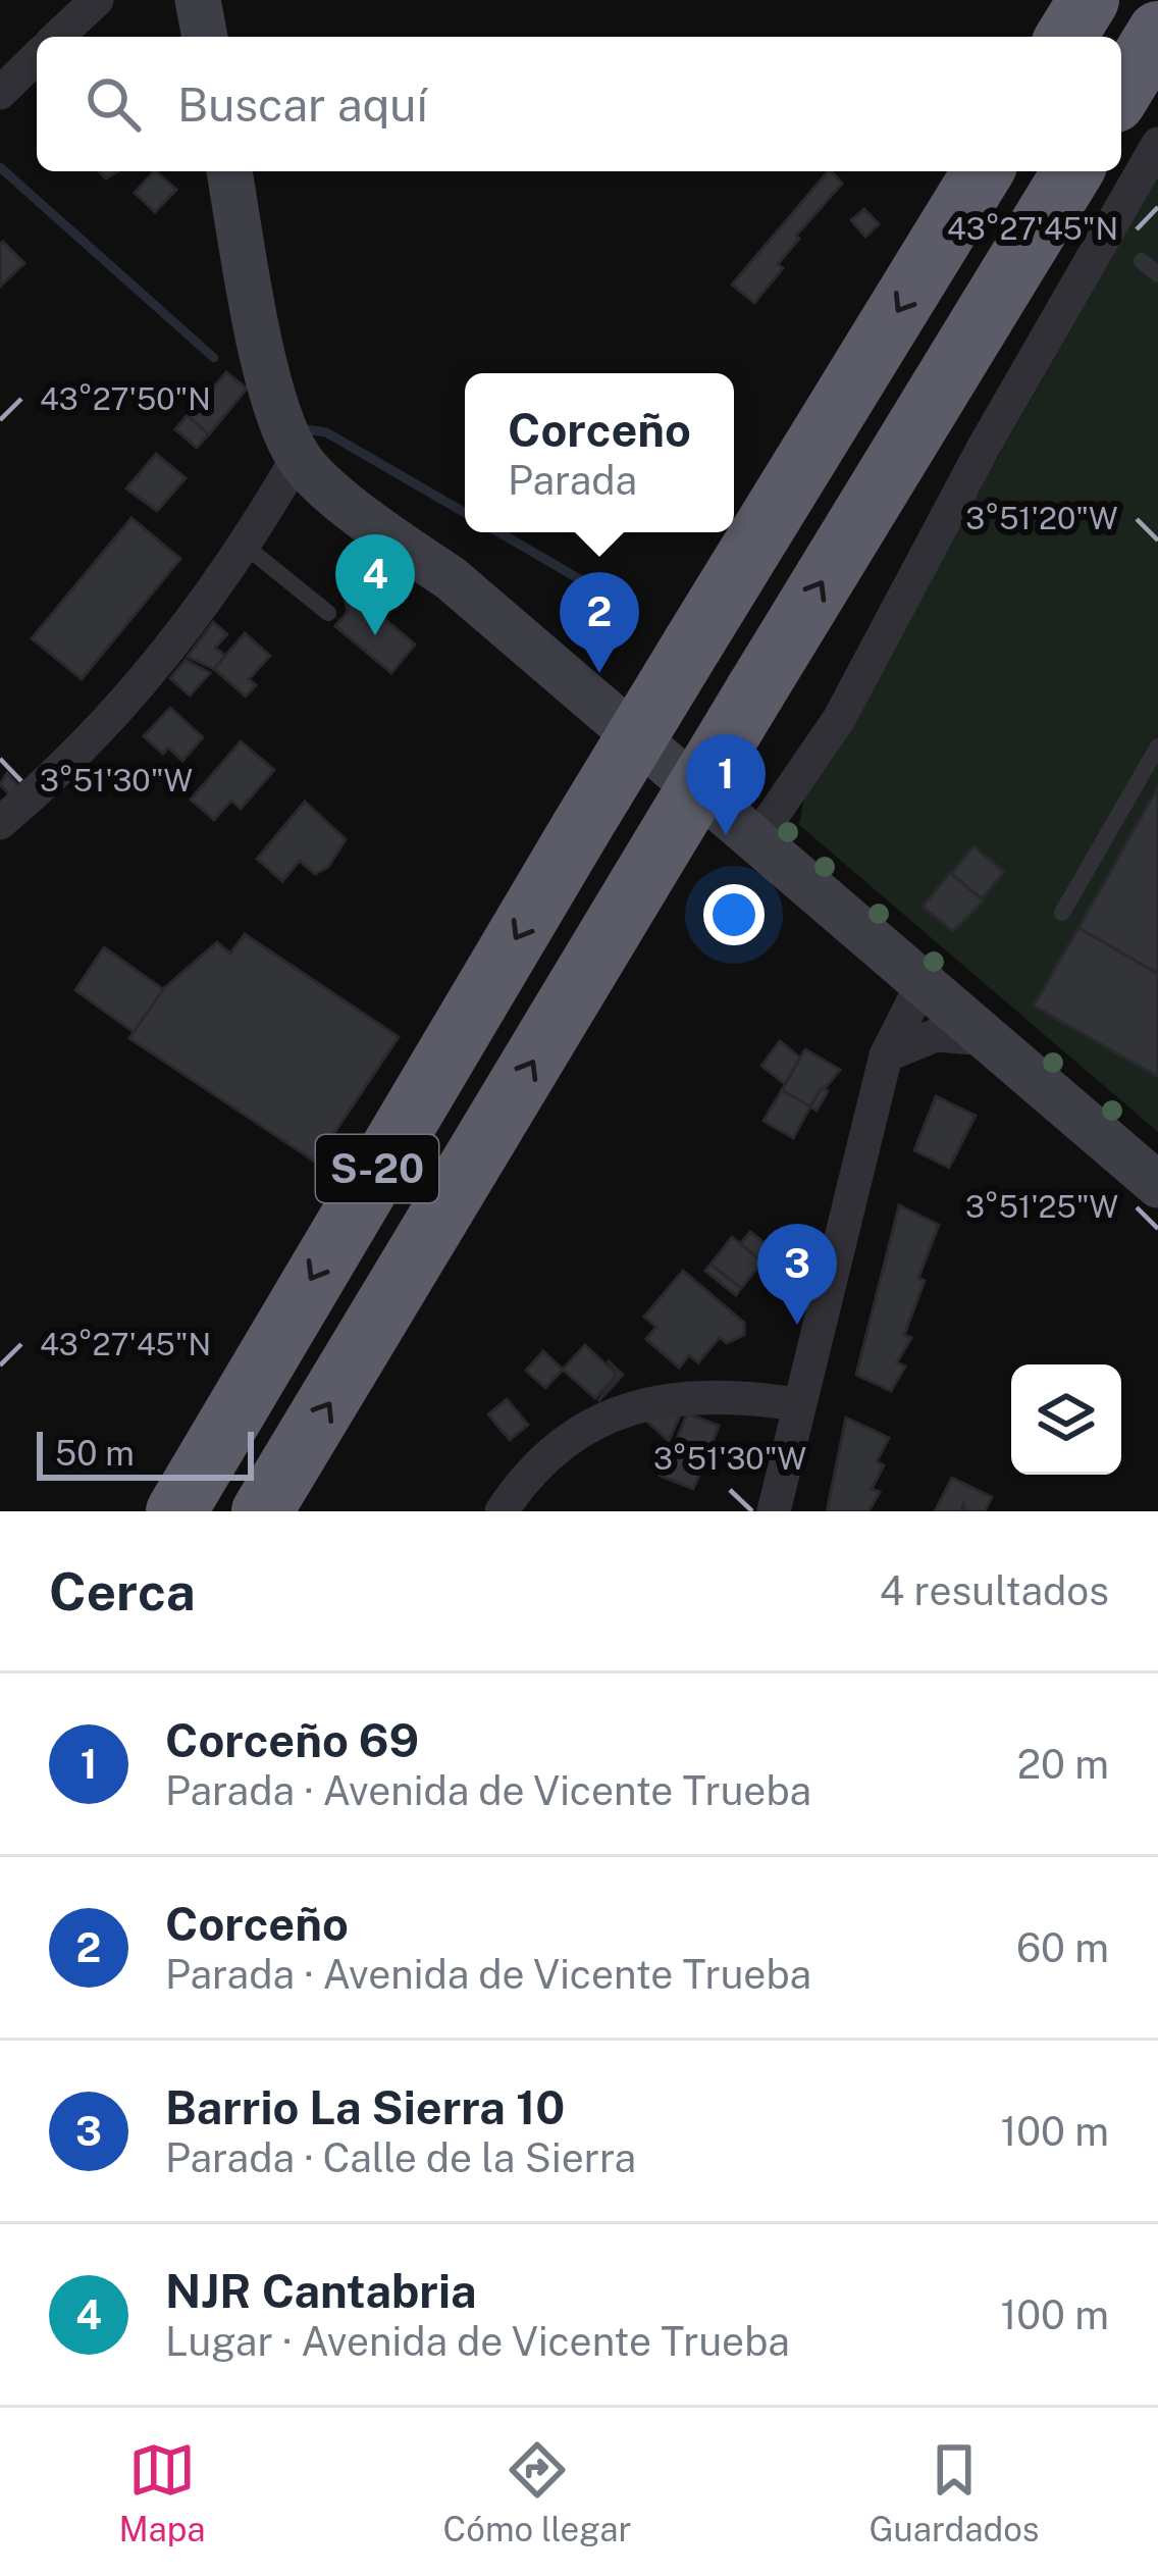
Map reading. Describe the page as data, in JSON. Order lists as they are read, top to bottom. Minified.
{"streets":{"highway":["S-20"]},"scale_bar":"50 m","page":{"search":"Buscar aquí","popup":["Corceño","Parada"],"pins":["4","2","1","3"],"scale":"50 m","heading":["Cerca","4 resultados"],"list":[{"mark":"1","name":"Corceño 69","note":"Parada · Avenida de Vicente Trueba","value":"20 m"},{"mark":"2","name":"Corceño","note":"Parada · Avenida de Vicente Trueba","value":"60 m"},{"mark":"3","name":"Barrio La Sierra 10","note":"Parada · Calle de la Sierra","value":"100 m"},{"mark":"4","name":"NJR Cantabria","note":"Lugar · Avenida de Vicente Trueba","value":"100 m"}],"nav":["Mapa","Cómo llegar","Guardados"]},"coordinates":["43°27'45\"N","43°27'50\"N","3°51'20\"W","3°51'30\"W","3°51'25\"W"]}
